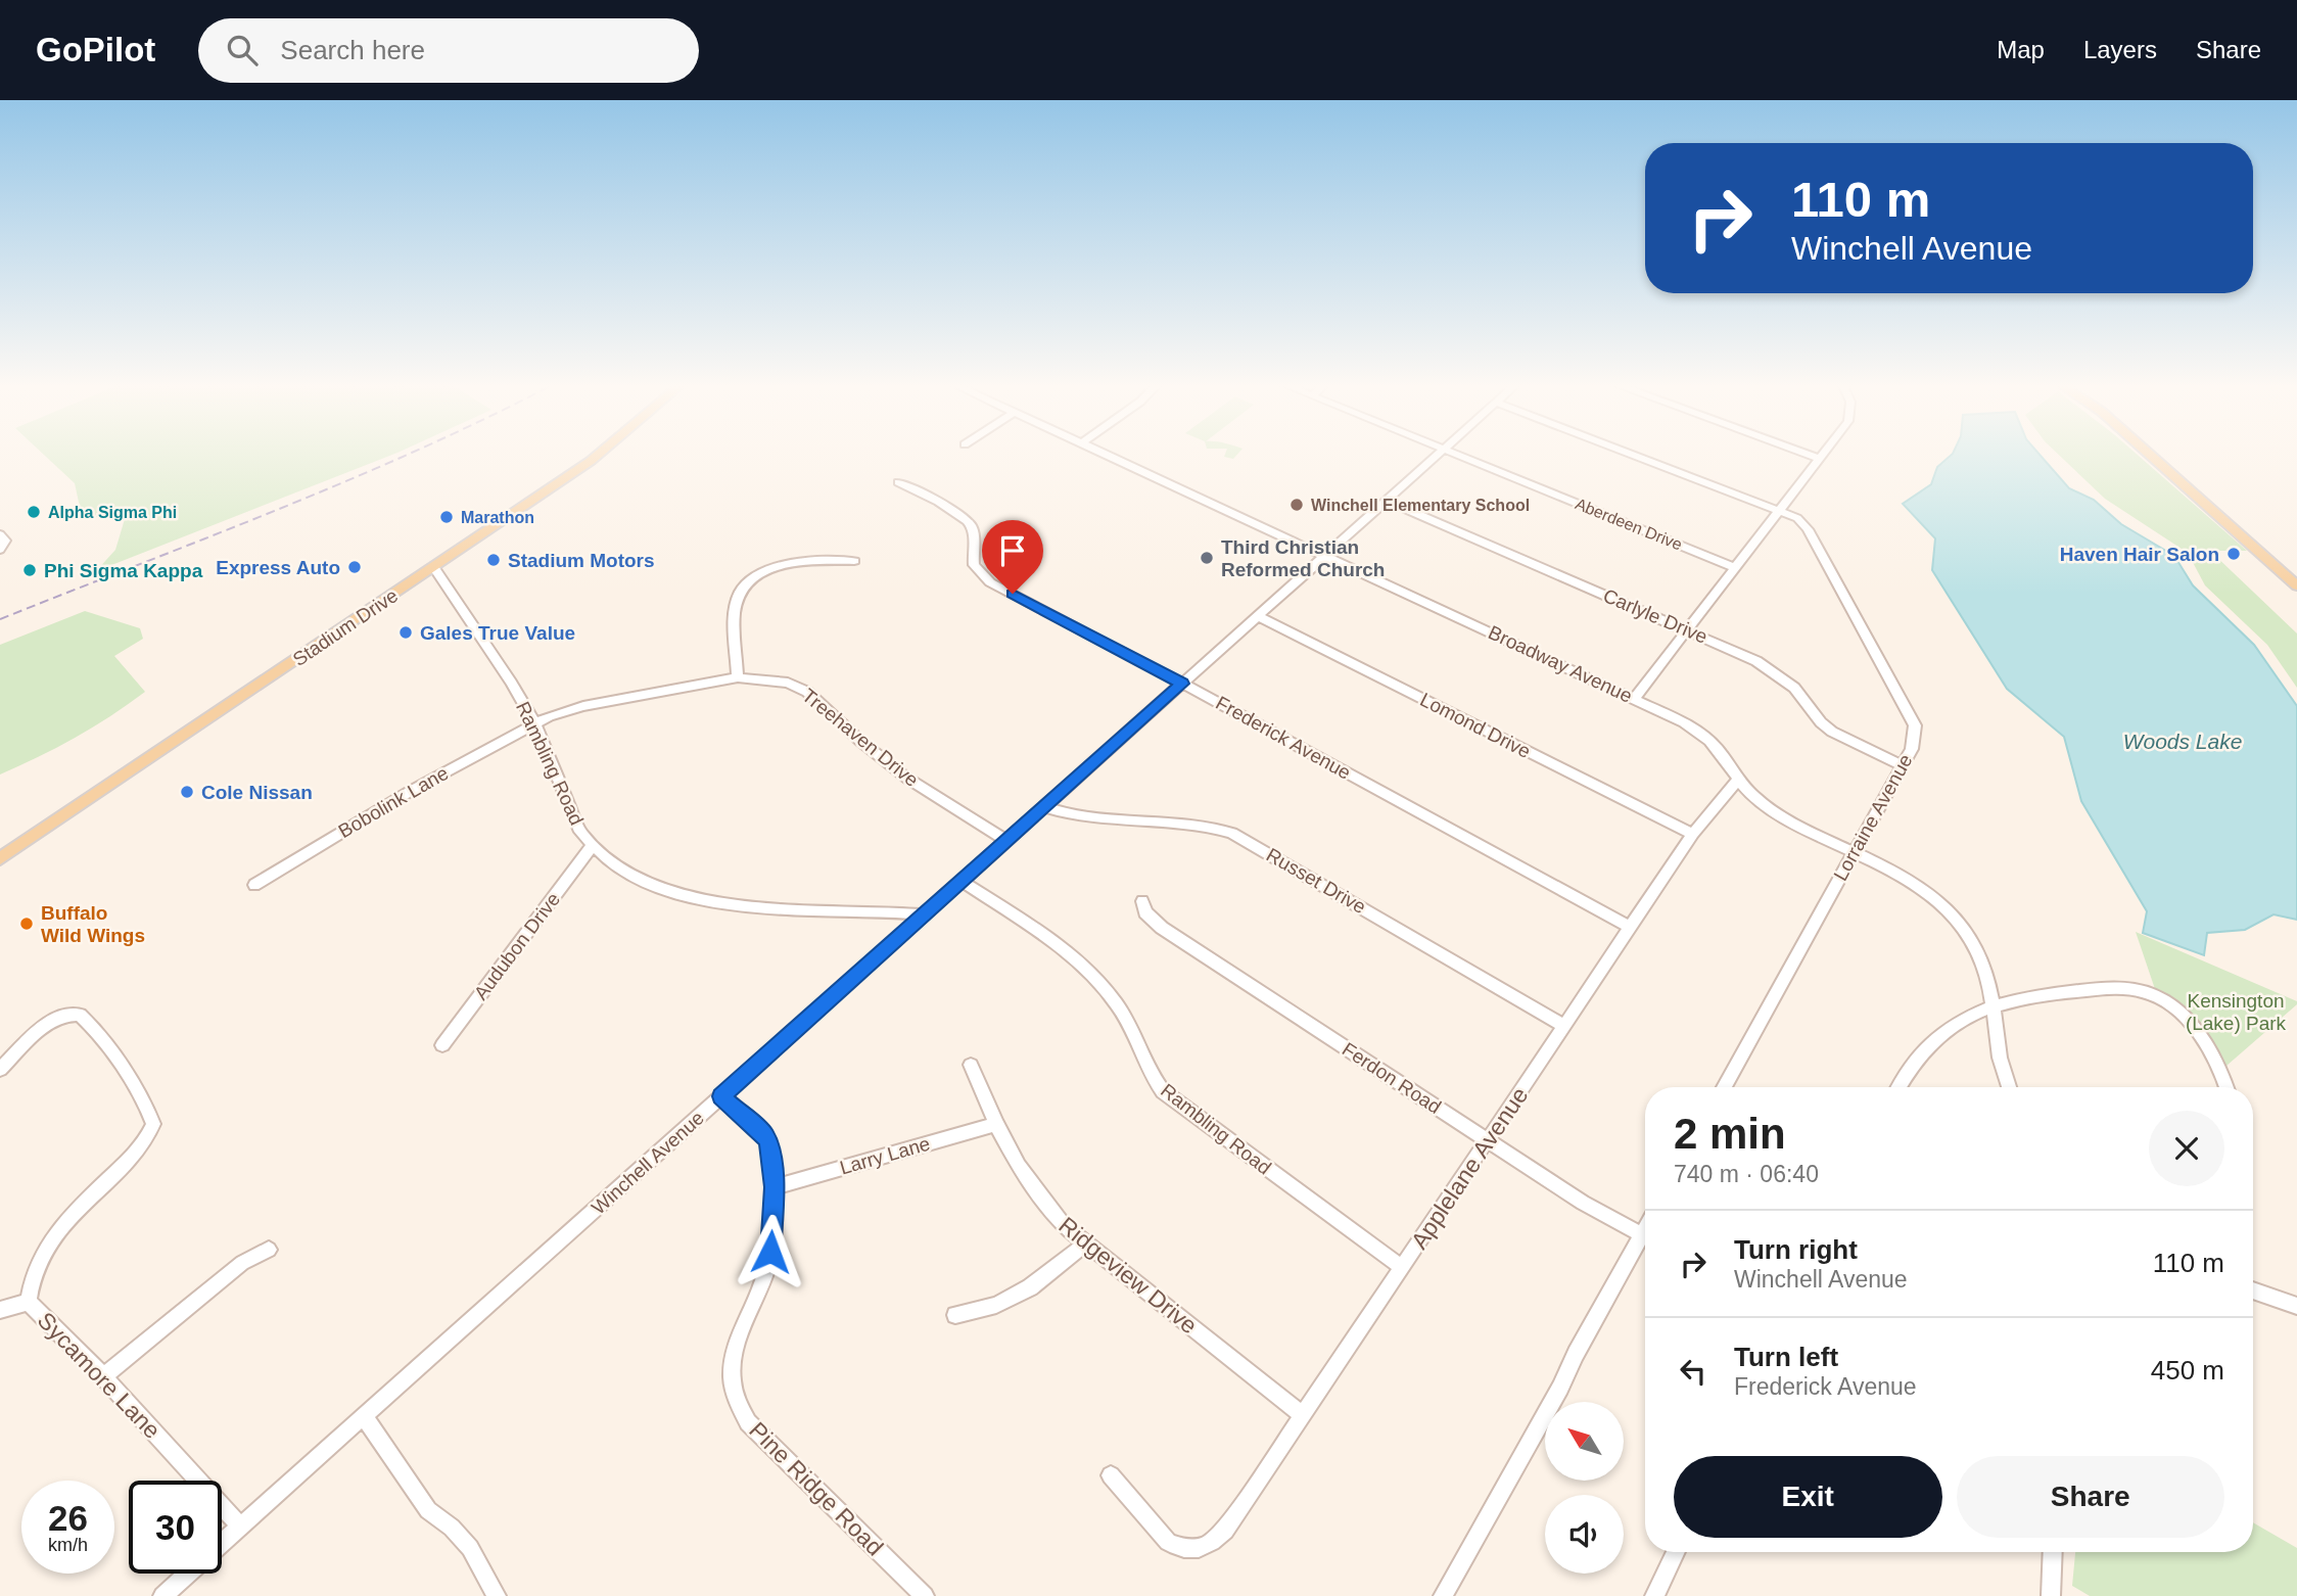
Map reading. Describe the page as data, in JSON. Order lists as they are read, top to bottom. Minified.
{"streets":{"main road":["Stadium Drive"],"street":["Aberdeen Drive","Carlyle Drive","Broadway Avenue","Lomond Drive","Treehaven Drive","Frederick Avenue","Rambling Road","Bobolink Lane","Lorraine Avenue","Russet Drive","Audubon Drive","Ferdon Road","Larry Lane","Winchell Avenue","Applelane Avenue","Ridgeview Drive","Sycamore Lane","Pine Ridge Road"]},"crossings":[["Carlyle Drive","Lorraine Avenue"],["Carlyle Drive","Winchell Avenue"],["Stadium Drive","Rambling Road"],["Broadway Avenue","Lorraine Avenue"],["Broadway Avenue","Winchell Avenue"],["Broadway Avenue","Applelane Avenue"],["Lomond Drive","Winchell Avenue"],["Lomond Drive","Applelane Avenue"],["Treehaven Drive","Rambling Road"],["Treehaven Drive","Bobolink Lane"],["Treehaven Drive","Winchell Avenue"],["Frederick Avenue","Winchell Avenue"],["Frederick Avenue","Applelane Avenue"],["Rambling Road","Bobolink Lane"],["Rambling Road","Audubon Drive"],["Rambling Road","Winchell Avenue"],["Rambling Road","Applelane Avenue"],["Russet Drive","Winchell Avenue"],["Russet Drive","Applelane Avenue"],["Ferdon Road","Applelane Avenue"],["Larry Lane","Ridgeview Drive"],["Larry Lane","Pine Ridge Road"],["Winchell Avenue","Sycamore Lane"],["Winchell Avenue","Pine Ridge Road"],["Applelane Avenue","Ridgeview Drive"]],"water":["Woods Lake"],"parks":["Kensington (Lake) Park"],"places":["Winchell Elementary School","Alpha Sigma Phi","Marathon","Haven Hair Salon","Third Christian Reformed Church","Stadium Motors","Express Auto","Phi Sigma Kappa","Gales True Value","Cole Nissan","Buffalo Wild Wings"],"north":"top left","page":{"header":"GoPilot","search":"Search here","nav":["Map","Layers","Share"],"turn":["110 m","Winchell Avenue"],"heading":["2 min","740 m · 06:40"],"list":[{"name":"Turn right","note":"Winchell Avenue","value":"110 m"},{"name":"Turn left","note":"Frederick Avenue","value":"450 m"}],"buttons":["Exit","Share"],"speed":"26 km/h","limit":"30"}}
